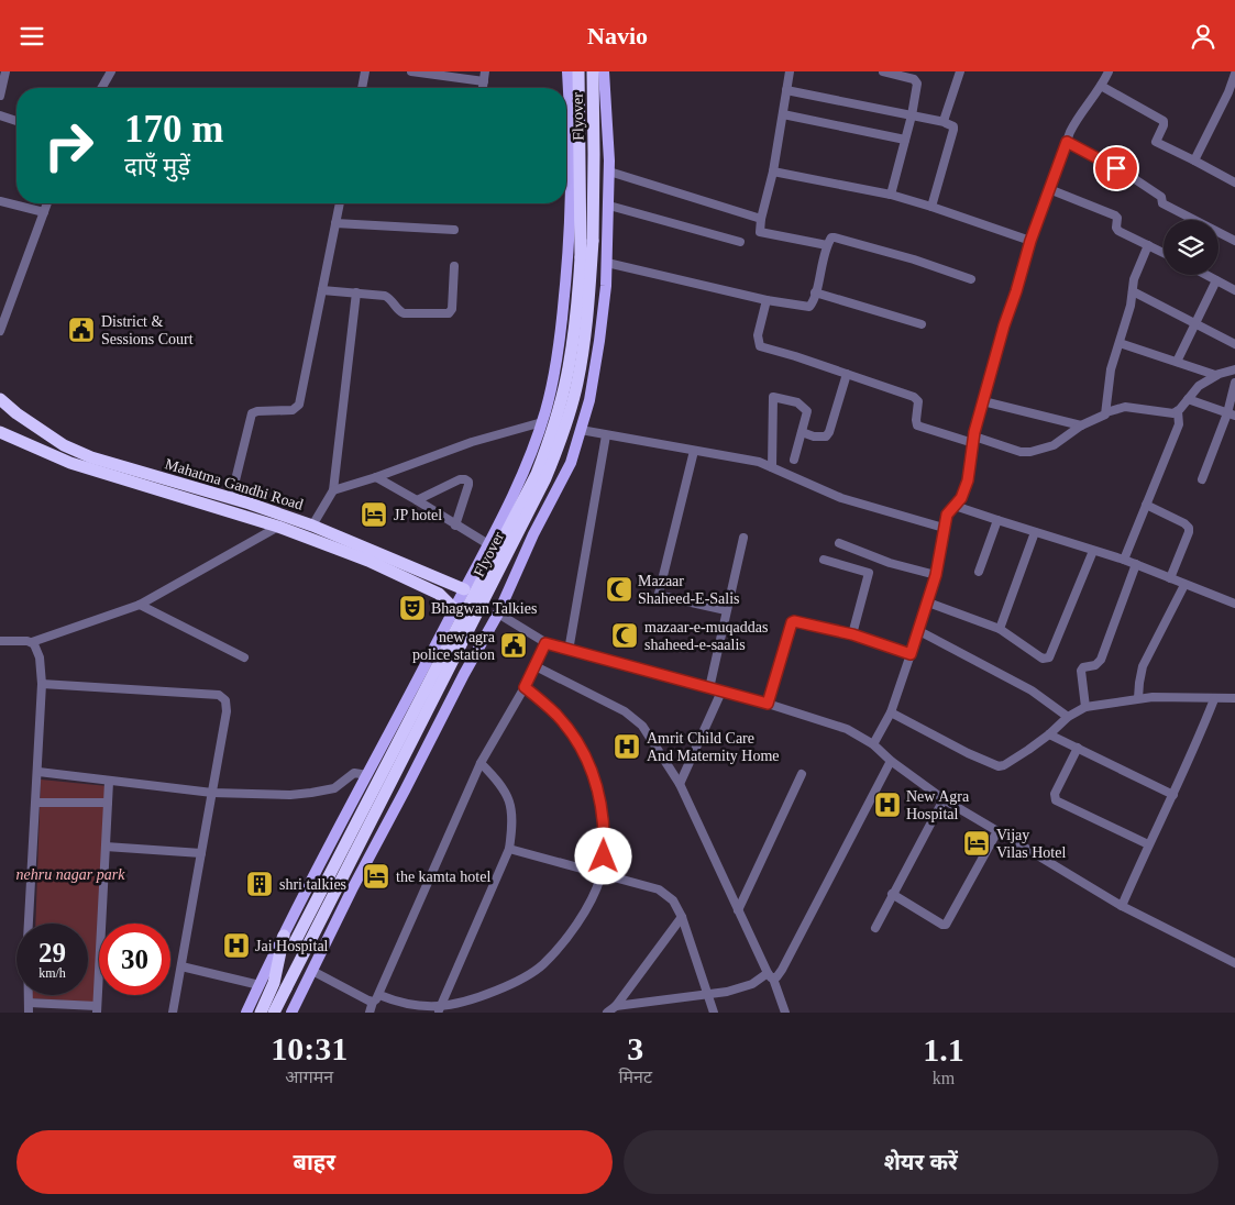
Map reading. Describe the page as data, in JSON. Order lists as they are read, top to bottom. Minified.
{"streets":{"highway":["Flyover","Mahatma Gandhi Road"]},"parks":["nehru nagar park"],"places":{"public building":["District & Sessions Court","new agra police station"],"hotel":["JP hotel","Vijay Vilas Hotel","the kamta hotel"],"mosque":["Mazaar Shaheed-E-Salis","mazaar-e-muqaddas shaheed-e-saalis"],"theatre":["Bhagwan Talkies"],"hospital":["Amrit Child Care And Maternity Home","New Agra Hospital","Jai Hospital"],"building":["shri talkies"]},"page":{"header":"Navio","turn":["170 m","दाएँ मुड़ें"],"speed":"29 km/h","limit":"30","eta":["10:31","आगमन","3","मिनट","1.1","km"],"buttons":["बाहर","शेयर करें"]}}
